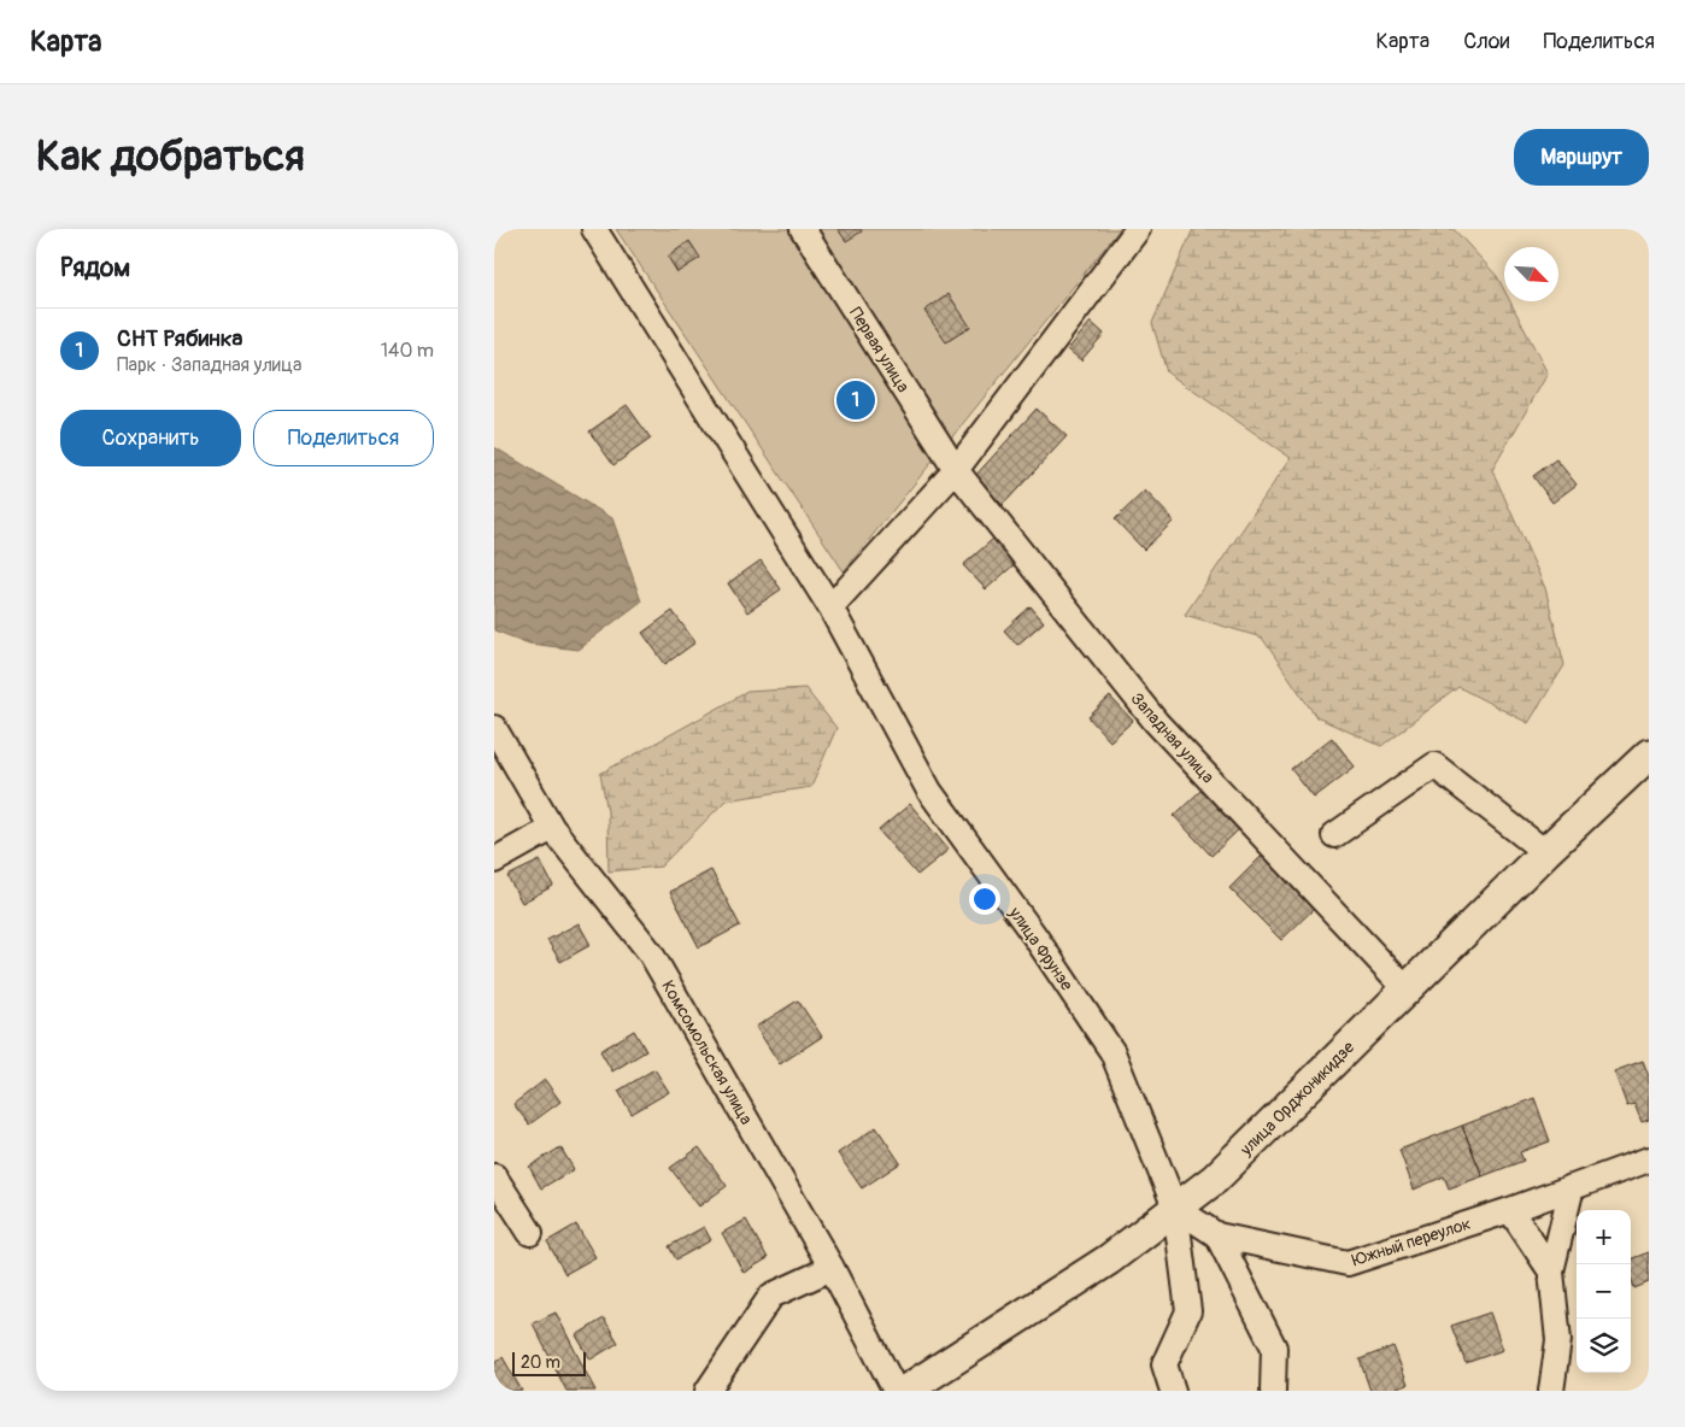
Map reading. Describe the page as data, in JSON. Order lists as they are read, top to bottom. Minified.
{"streets":{"main road":["улица Орджоникидзе"],"street":["Первая улица","Западная улица","улица Фрунзе","Комсомольская улица","Южный переулок"]},"crossings":[["Первая улица","Западная улица"],["Западная улица","улица Орджоникидзе"],["улица Фрунзе","улица Орджоникидзе"],["улица Фрунзе","Южный переулок"],["улица Орджоникидзе","Южный переулок"]],"scale_bar":"20 m","north":"bottom right","page":{"header":"Карта","nav":["Карта","Слои","Поделиться"],"buttons":["Маршрут",["Сохранить","Поделиться"]],"title":"Как добраться","heading":"Рядом","list":[{"mark":"1","name":"СНТ Рябинка","note":"Парк · Западная улица","value":"140 m"}],"pins":"1","map_buttons":["+","−"],"scale":"20 m"}}
